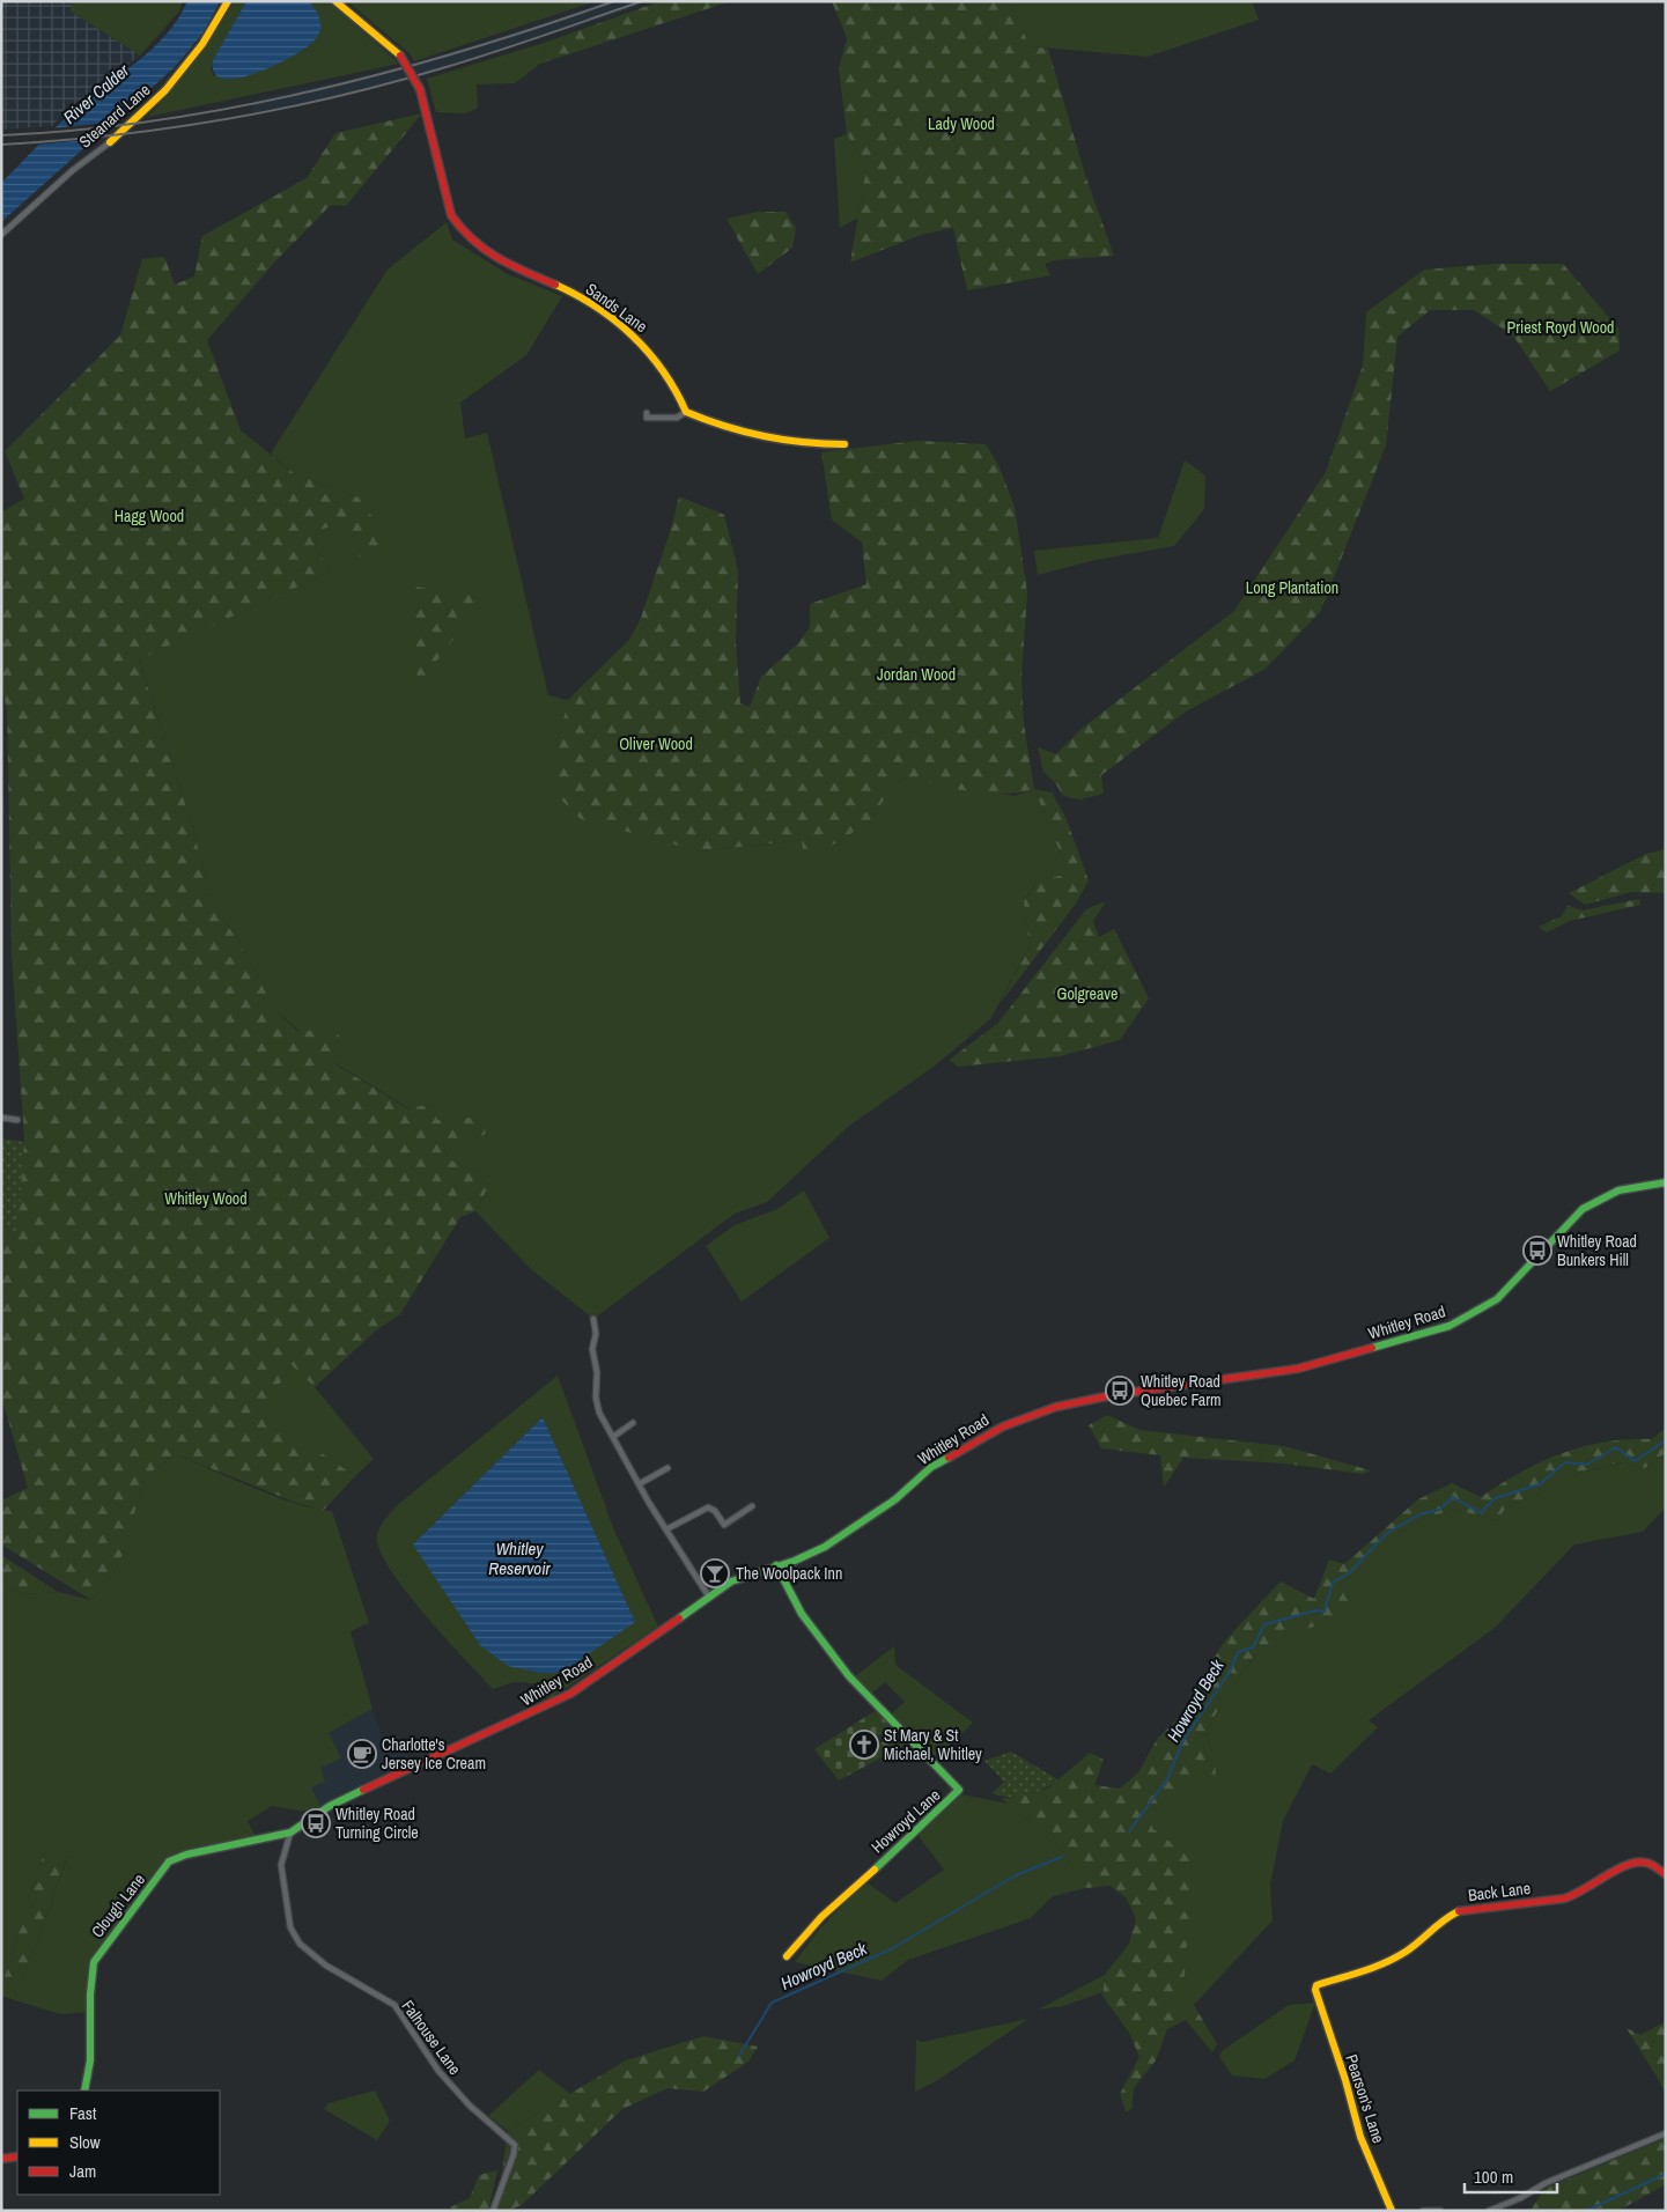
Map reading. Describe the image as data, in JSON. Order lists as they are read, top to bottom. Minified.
{"streets":{"street":["Steanard Lane","Sands Lane","Whitley Road","Howroyd Lane","Back Lane","Clough Lane","Falhouse Lane","Pearson's Lane"]},"crossings":[["Whitley Road","Howroyd Lane"],["Whitley Road","Clough Lane"],["Whitley Road","Falhouse Lane"],["Back Lane","Pearson's Lane"],["Clough Lane","Falhouse Lane"]],"water":["River Calder","Whitley Reservoir","Howroyd Beck"],"parks":["Lady Wood","Priest Royd Wood","Hagg Wood","Long Plantation","Jordan Wood","Oliver Wood","Golgreave","Whitley Wood"],"places":{"bus stop":["Whitley Road Bunkers Hill","Whitley Road Quebec Farm","Whitley Road Turning Circle"],"bar":["The Woolpack Inn"],"church":["St Mary & St Michael, Whitley"],"cafe":["Charlotte's Jersey Ice Cream"]},"legend":["Fast","Slow","Jam"],"scale_bar":"100 m"}
